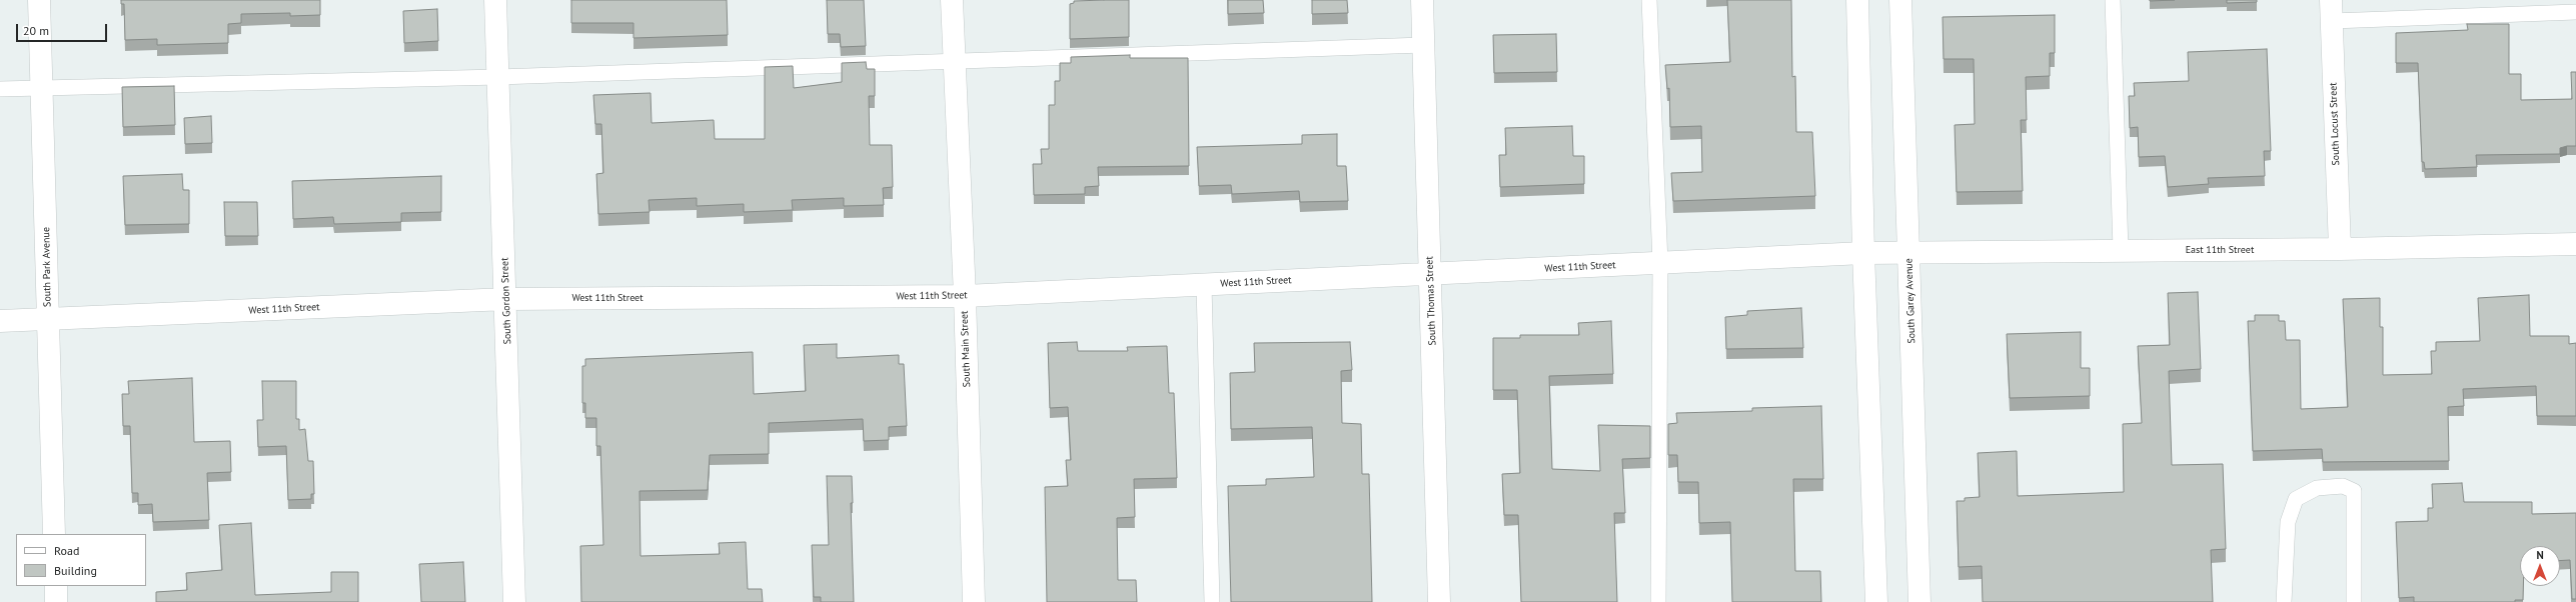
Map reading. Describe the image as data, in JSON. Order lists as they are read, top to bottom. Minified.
{"streets":{"street":["South Locust Street","East 11th Street","South Park Avenue","West 11th Street","South Gordon Street","South Thomas Street","South Garey Avenue","South Main Street"]},"crossings":[["South Locust Street","East 11th Street"],["East 11th Street","West 11th Street"],["East 11th Street","South Garey Avenue"],["South Park Avenue","West 11th Street"],["West 11th Street","South Gordon Street"],["West 11th Street","South Thomas Street"],["West 11th Street","South Main Street"]],"legend":["Road","Building"],"scale_bar":"20 m","north":"top"}
